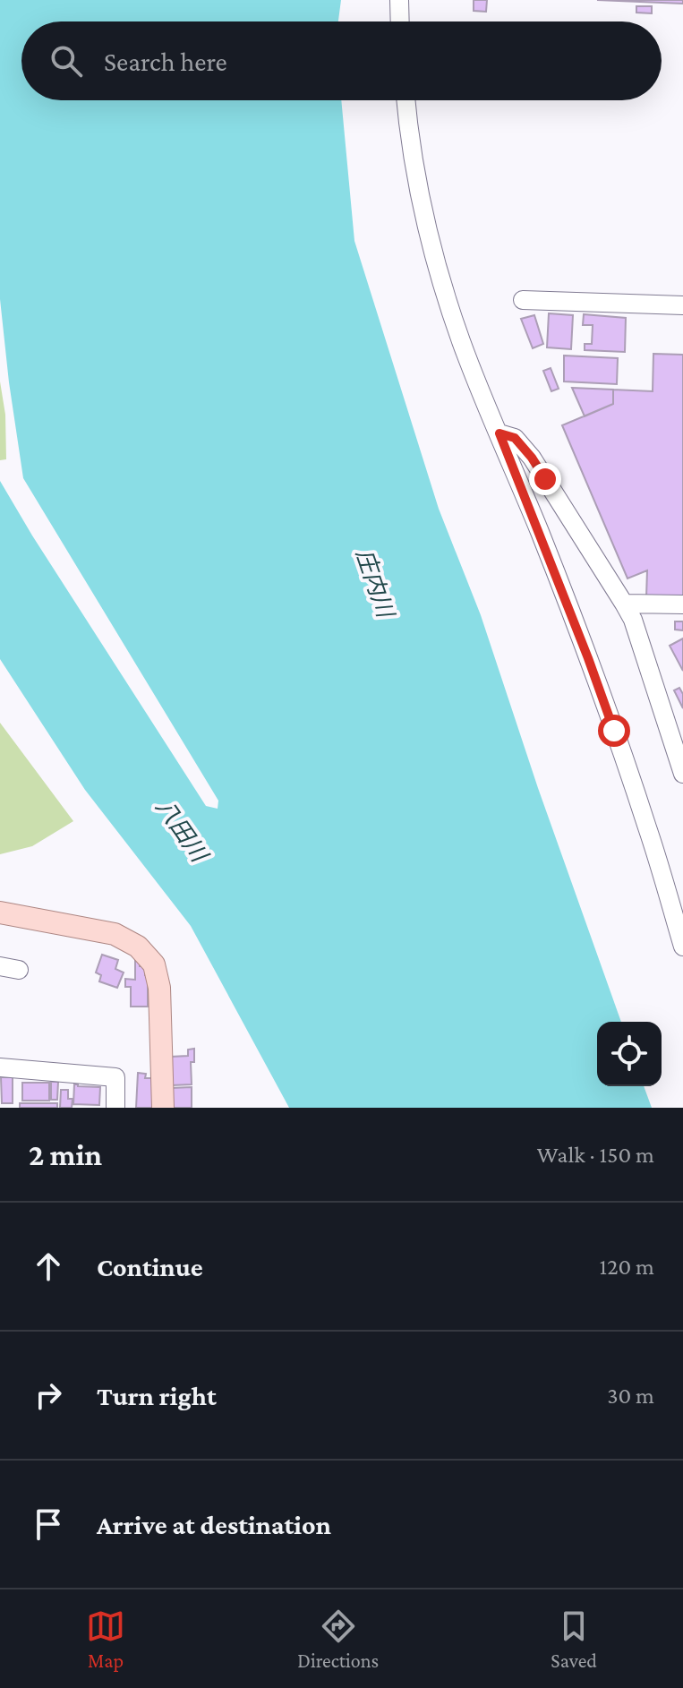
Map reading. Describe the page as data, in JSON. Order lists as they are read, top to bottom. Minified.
{"water":["庄内川","八田川"],"page":{"search":"Search here","heading":["2 min","Walk · 150 m"],"list":[["Continue","120 m"],["Turn right","30 m"],"Arrive at destination"],"nav":["Map","Directions","Saved"]}}
